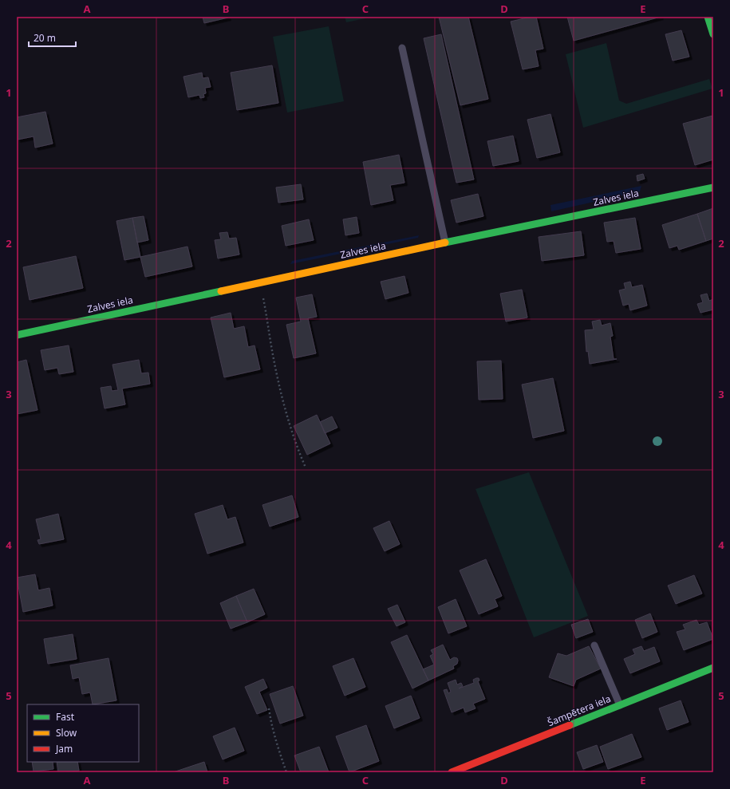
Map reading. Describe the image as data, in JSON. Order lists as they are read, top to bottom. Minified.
{"streets":{"street":["Zalves iela","Šampētera iela"]},"legend":["Fast","Slow","Jam"],"scale_bar":"20 m","grid":{"columns":["A","B","C","D","E"],"rows":["1","2","3","4","5"]}}
